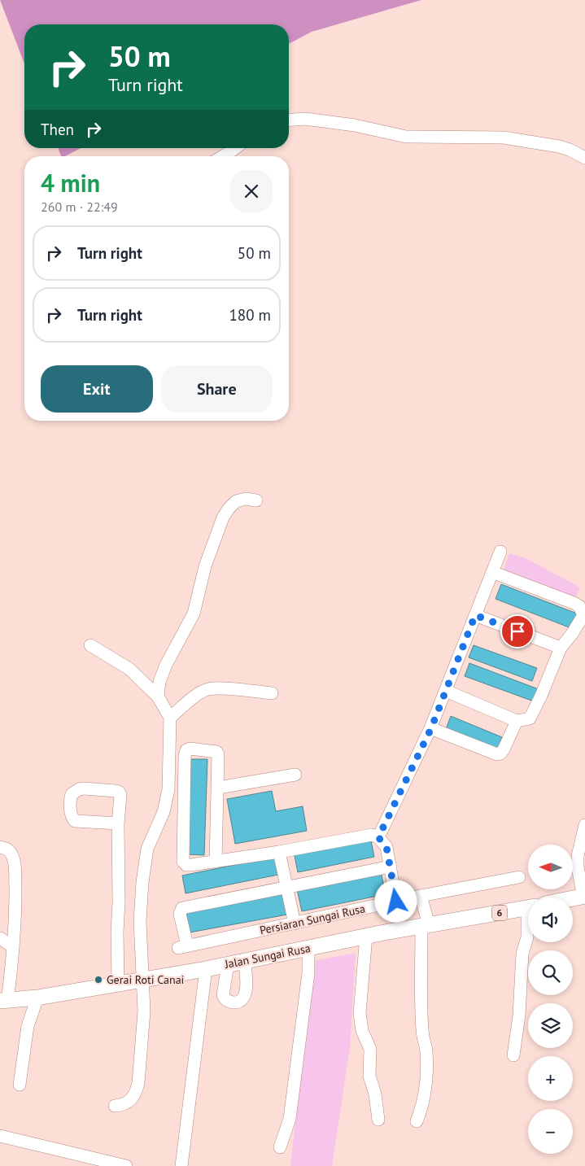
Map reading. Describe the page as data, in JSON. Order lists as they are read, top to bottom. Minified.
{"streets":{"main road":["6","Jalan Sungai Rusa"],"street":["Persiaran Sungai Rusa"]},"places":["Gerai Roti Canai"],"north":"left","page":{"turn":["50 m","Turn right"],"then":"Then","heading":["4 min","260 m · 22:49"],"list":[{"name":"Turn right","value":"50 m"},{"name":"Turn right","value":"180 m"}],"buttons":["Exit","Share"],"map_buttons":["+","−"]}}
